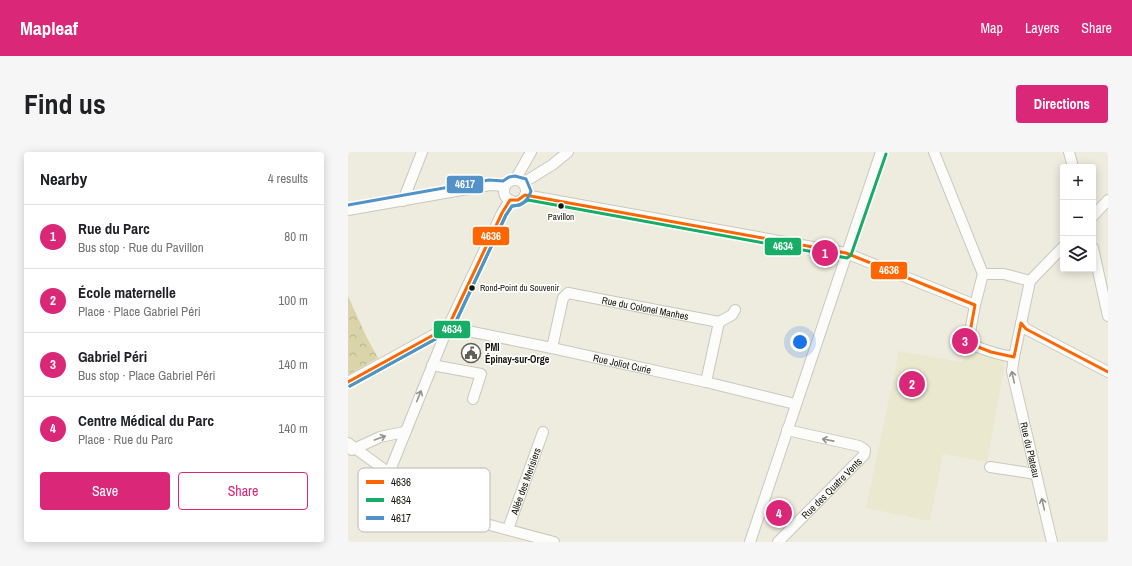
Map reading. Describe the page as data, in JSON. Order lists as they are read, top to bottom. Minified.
{"streets":{"street":["Rue du Colonel Manhes","Rue Joliot Curie","Rue du Plateau","Allée des Merisiers","Rue des Quatre Vents"]},"crossings":[["Rue du Colonel Manhes","Rue Joliot Curie"]],"one_way":["Rue du Plateau"],"places":{"other":["Pavillon","Rond-Point du Souvenir"],"public building":["PMI Épinay-sur-Orge"]},"lines":["transit line 4634","transit line 4617","transit line 4636"],"legend":["4636","4634","4617"],"page":{"header":"Mapleaf","nav":["Map","Layers","Share"],"title":"Find us","buttons":["Directions",["Save","Share"]],"heading":["Nearby","4 results"],"map_buttons":["+","−"],"list":[{"mark":"1","name":"Rue du Parc","note":"Bus stop · Rue du Pavillon","value":"80 m"},{"mark":"2","name":"École maternelle","note":"Place · Place Gabriel Péri","value":"100 m"},{"mark":"3","name":"Gabriel Péri","note":"Bus stop · Place Gabriel Péri","value":"140 m"},{"mark":"4","name":"Centre Médical du Parc","note":"Place · Rue du Parc","value":"140 m"}],"pins":["1","3","2","4"]}}
